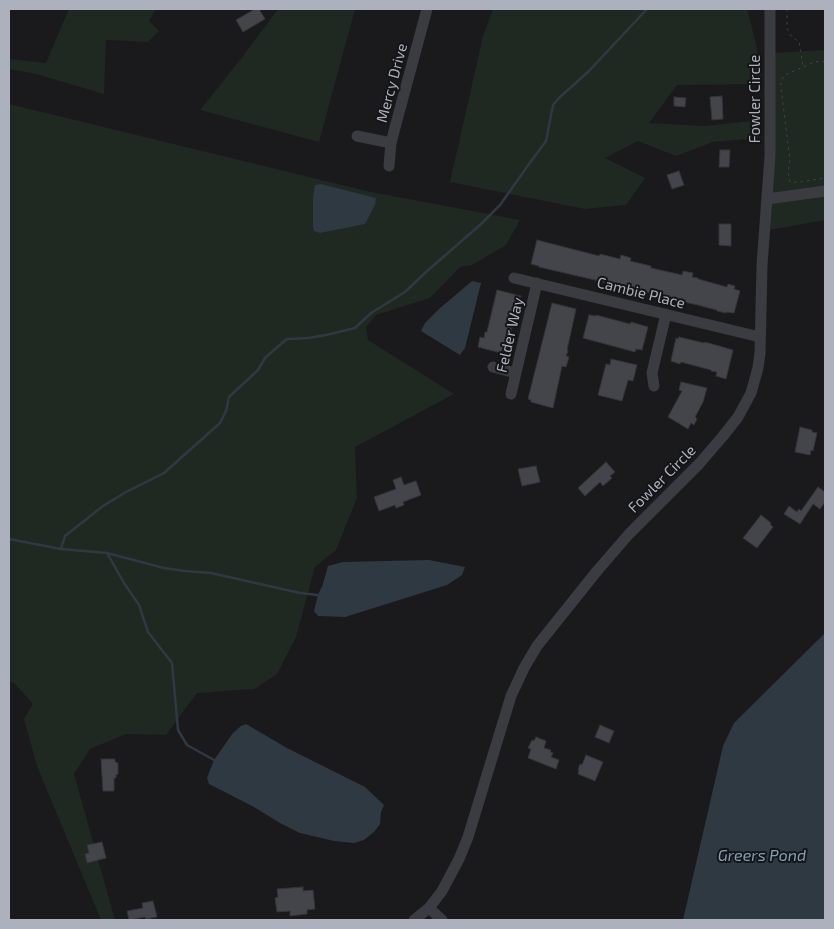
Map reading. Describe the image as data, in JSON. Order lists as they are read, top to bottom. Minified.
{"streets":{"street":["Mercy Drive","Fowler Circle","Cambie Place","Felder Way"]},"crossings":[["Fowler Circle","Cambie Place"],["Cambie Place","Felder Way"]],"water":["Greers Pond"]}
